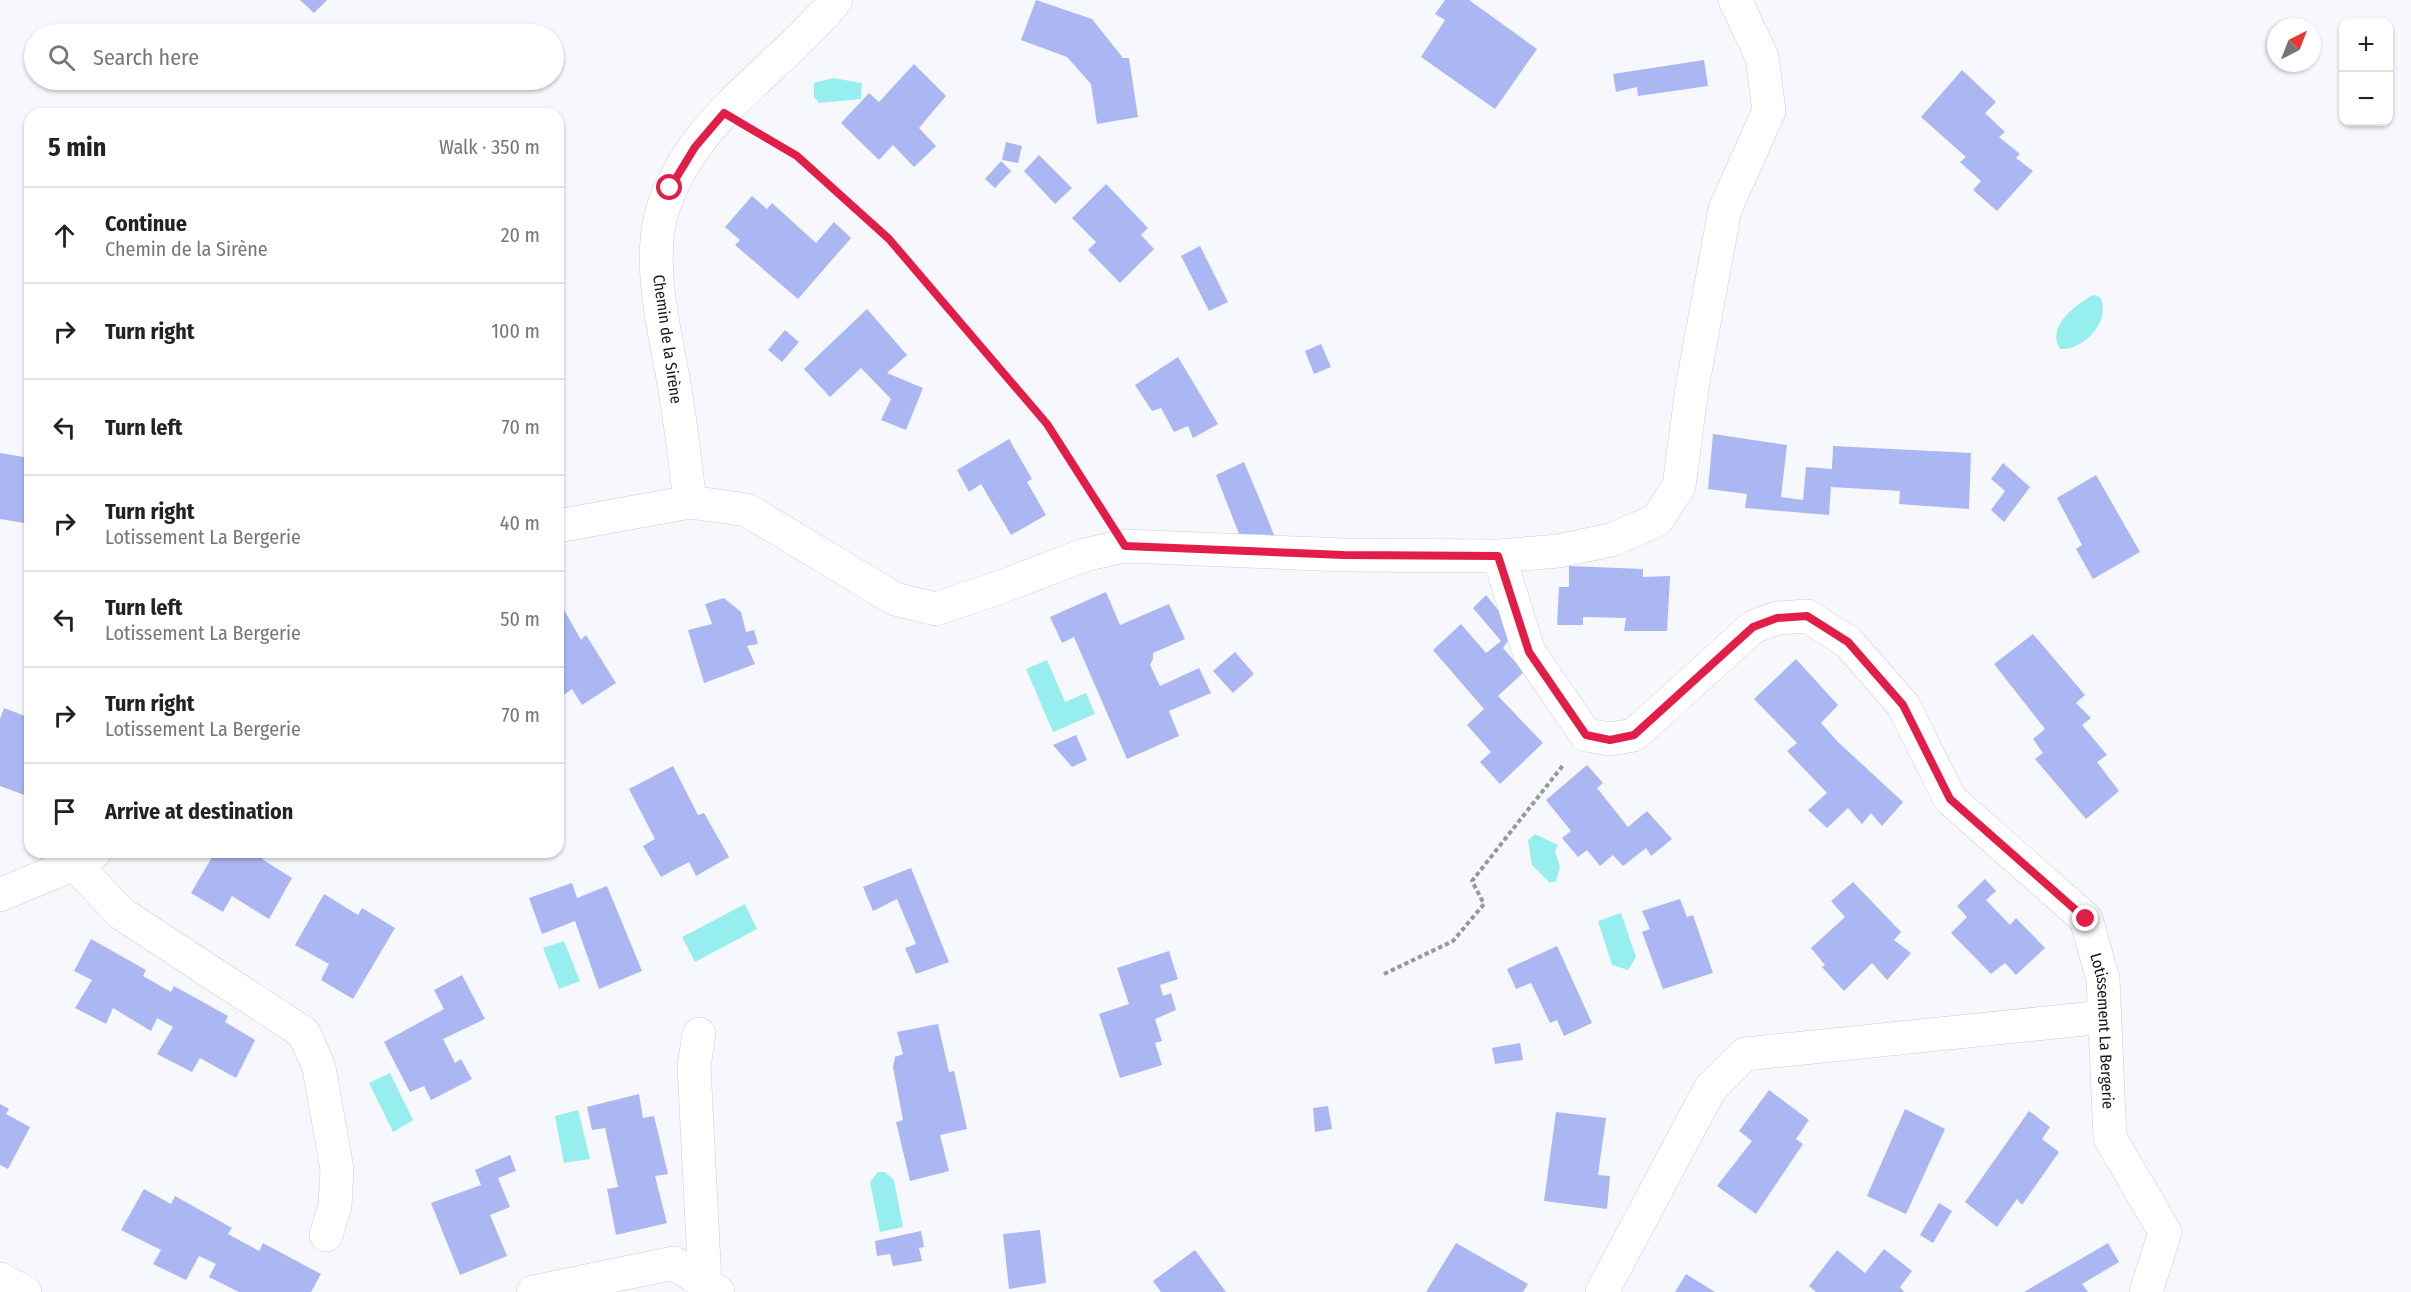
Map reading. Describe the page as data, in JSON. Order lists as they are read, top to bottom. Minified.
{"streets":{"street":["Chemin de la Sirène","Lotissement La Bergerie"]},"north":"top right","page":{"map_buttons":["+","−"],"search":"Search here","heading":["5 min","Walk · 350 m"],"list":[["Continue","Chemin de la Sirène","20 m"],["Turn right","100 m"],["Turn left","70 m"],["Turn right","Lotissement La Bergerie","40 m"],["Turn left","Lotissement La Bergerie","50 m"],["Turn right","Lotissement La Bergerie","70 m"],"Arrive at destination"]}}
